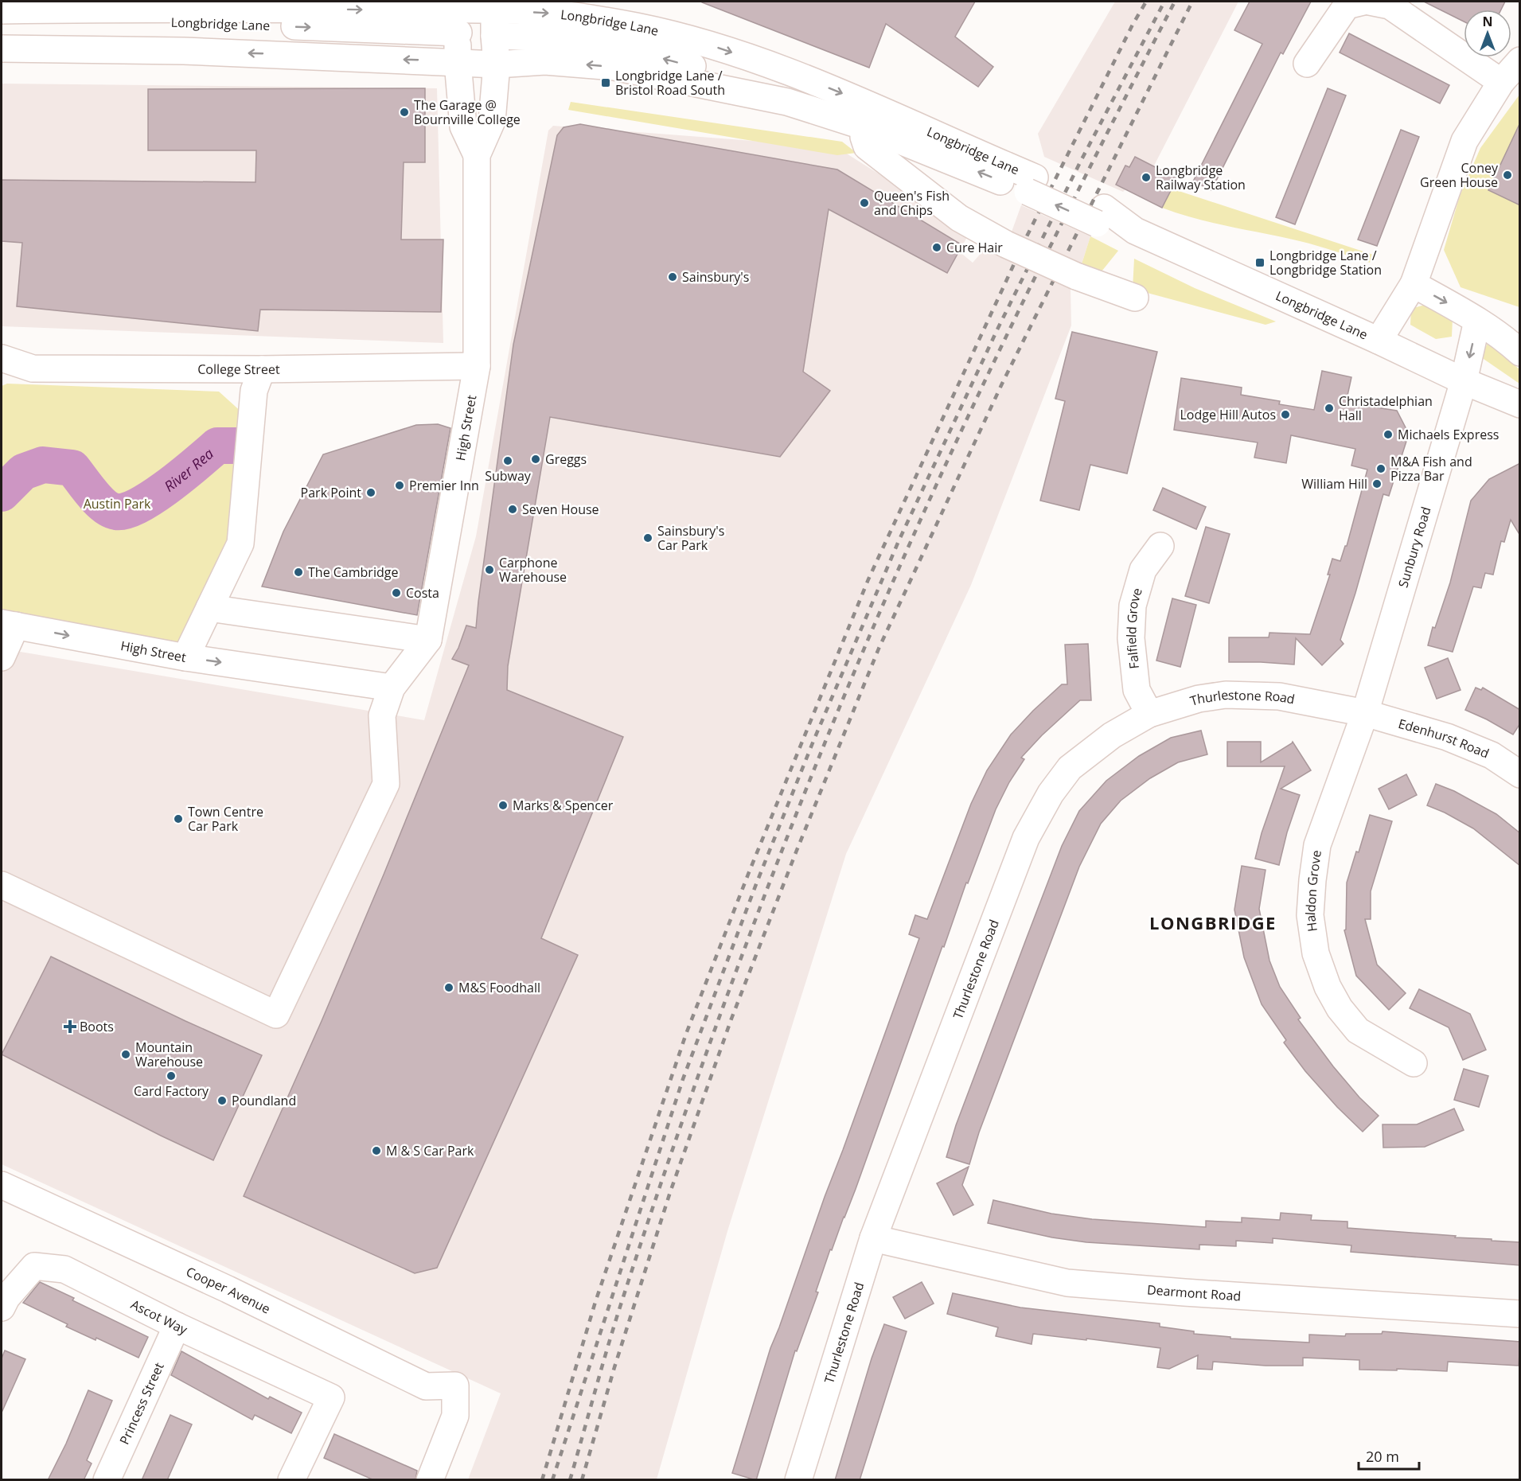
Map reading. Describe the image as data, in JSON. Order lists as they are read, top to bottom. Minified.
{"streets":{"street":["Longbridge Lane","College Street","High Street","Sunbury Road","Falfield Grove","Thurlestone Road","Edenhurst Road","Haldon Grove","Cooper Avenue","Dearmont Road","Ascot Way","Princess Street"]},"crossings":[["Longbridge Lane","High Street"],["Longbridge Lane","Sunbury Road"],["College Street","High Street"],["Sunbury Road","Thurlestone Road"],["Sunbury Road","Edenhurst Road"],["Sunbury Road","Haldon Grove"],["Falfield Grove","Thurlestone Road"],["Thurlestone Road","Edenhurst Road"],["Thurlestone Road","Haldon Grove"],["Thurlestone Road","Dearmont Road"],["Edenhurst Road","Haldon Grove"],["Ascot Way","Princess Street"]],"districts":["LONGBRIDGE"],"water":["River Rea"],"parks":["Austin Park"],"places":{"transit":["Longbridge Lane / Bristol Road South","Longbridge Lane / Longbridge Station"],"other":["The Garage @ Bournville College","Coney Green House","Longbridge Railway Station","Queen's Fish and Chips","Cure Hair","Sainsbury's","Christadelphian Hall","Lodge Hill Autos","Michaels Express","Greggs","Subway","M&A Fish and Pizza Bar","William Hill","Premier Inn","Park Point","Seven House","Sainsbury's Car Park","Carphone Warehouse","The Cambridge","Costa","Marks & Spencer","Town Centre Car Park","M&S Foodhall","Mountain Warehouse","Card Factory","Poundland","M & S Car Park"],"health":["Boots"]},"scale_bar":"20 m","north":"top"}
